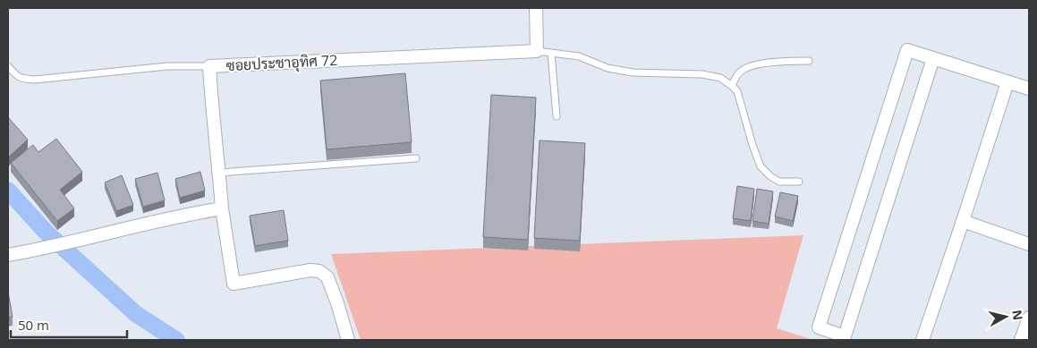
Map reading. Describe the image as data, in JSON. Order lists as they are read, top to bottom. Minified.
{"streets":{"street":["ซอยประชาอุทิศ 72"]},"scale_bar":"50 m","north":"right"}
